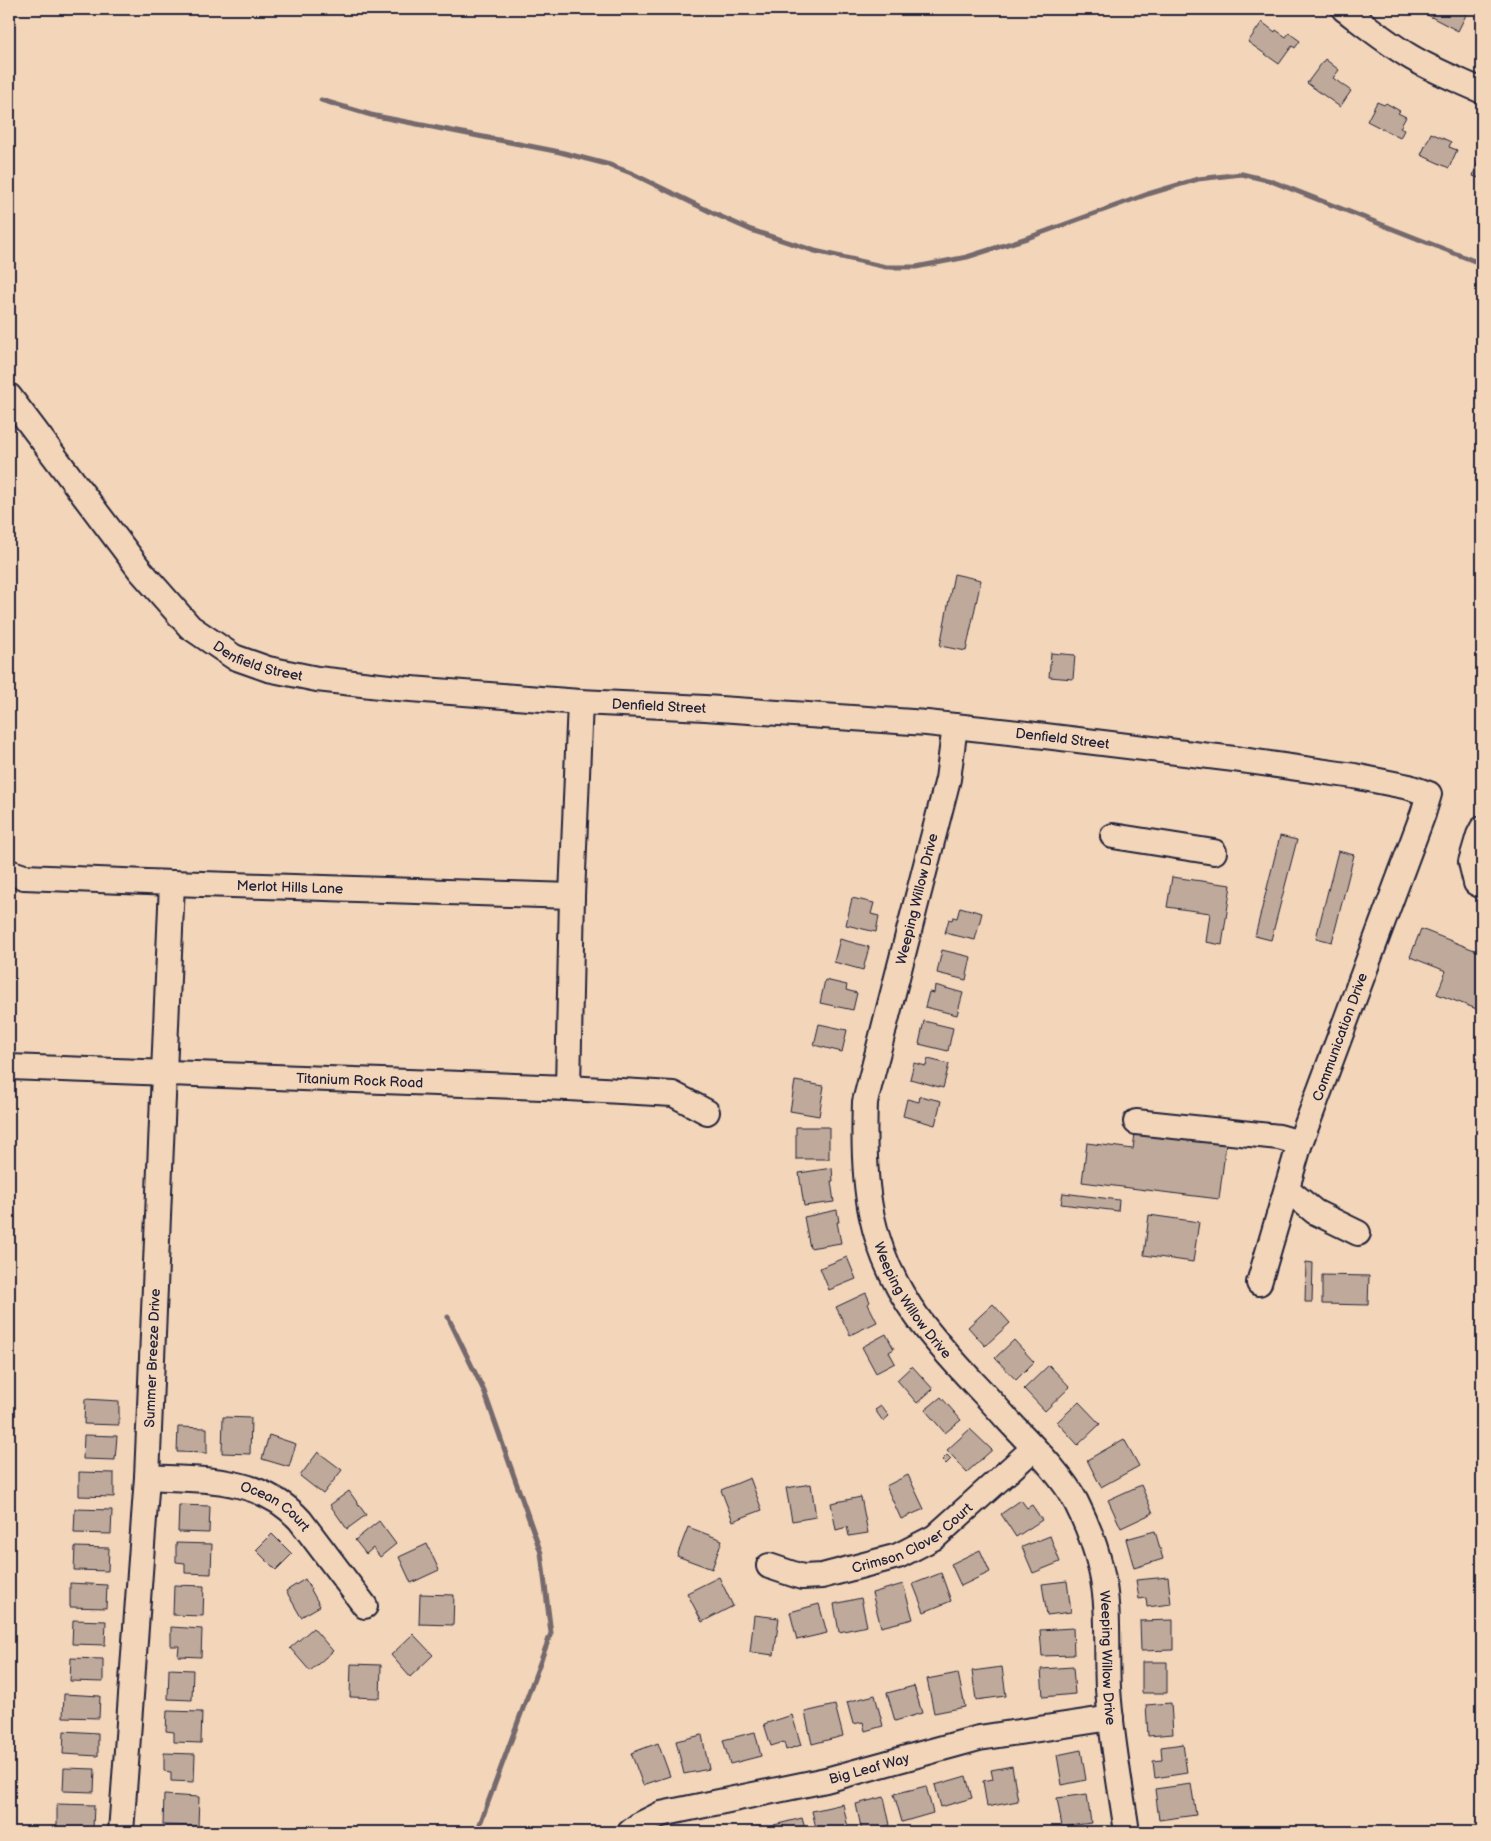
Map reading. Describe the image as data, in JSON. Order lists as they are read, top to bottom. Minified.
{"streets":{"street":["Denfield Street","Merlot Hills Lane","Weeping Willow Drive","Communication Drive","Titanium Rock Road","Summer Breeze Drive","Ocean Court","Crimson Clover Court","Big Leaf Way"]},"crossings":[["Denfield Street","Weeping Willow Drive"],["Denfield Street","Communication Drive"],["Merlot Hills Lane","Summer Breeze Drive"],["Weeping Willow Drive","Crimson Clover Court"],["Weeping Willow Drive","Big Leaf Way"],["Titanium Rock Road","Summer Breeze Drive"],["Summer Breeze Drive","Ocean Court"]]}
